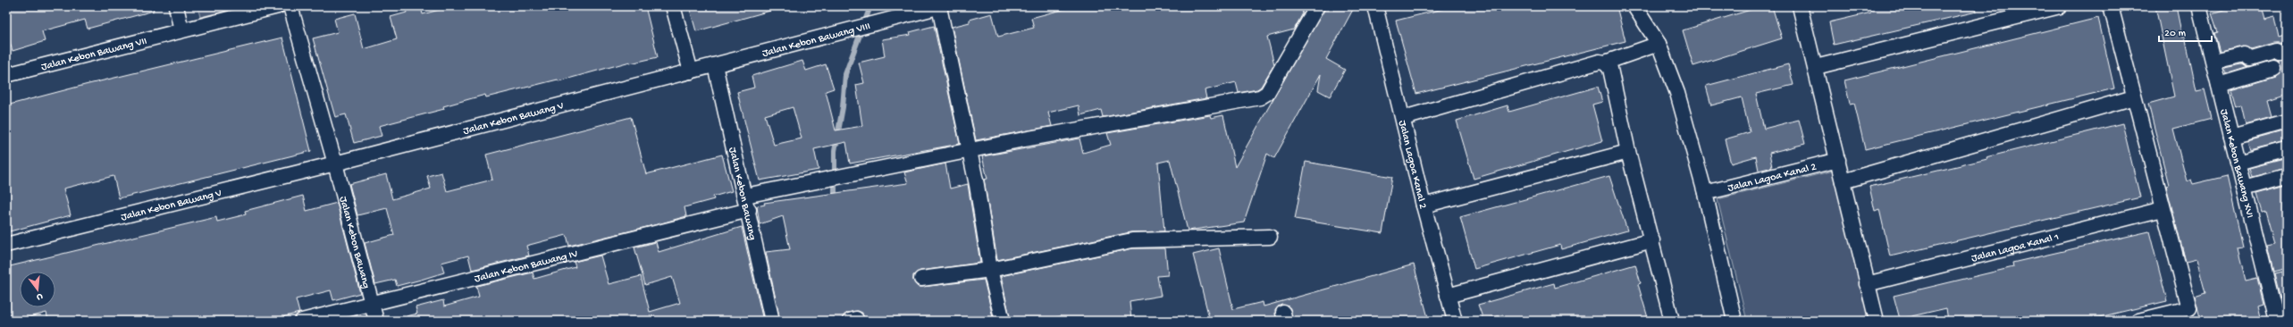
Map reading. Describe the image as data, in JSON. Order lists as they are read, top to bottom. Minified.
{"streets":{"street":["Jalan Kebon Bawang VIII","Jalan Kebon Bawang VII","Jalan Kebon Bawang V","Jalan Lagoa Kanal 2","Jalan Kebon Bawang XVI","Jalan Kebon Bawang","Jalan Lagoa Kanal 1","Jalan Kebon Bawang IV"]},"crossings":[["Jalan Kebon Bawang VIII","Jalan Kebon Bawang V"],["Jalan Kebon Bawang VIII","Jalan Kebon Bawang"],["Jalan Kebon Bawang V","Jalan Kebon Bawang"],["Jalan Kebon Bawang","Jalan Kebon Bawang IV"]],"scale_bar":"20 m","north":"bottom"}
